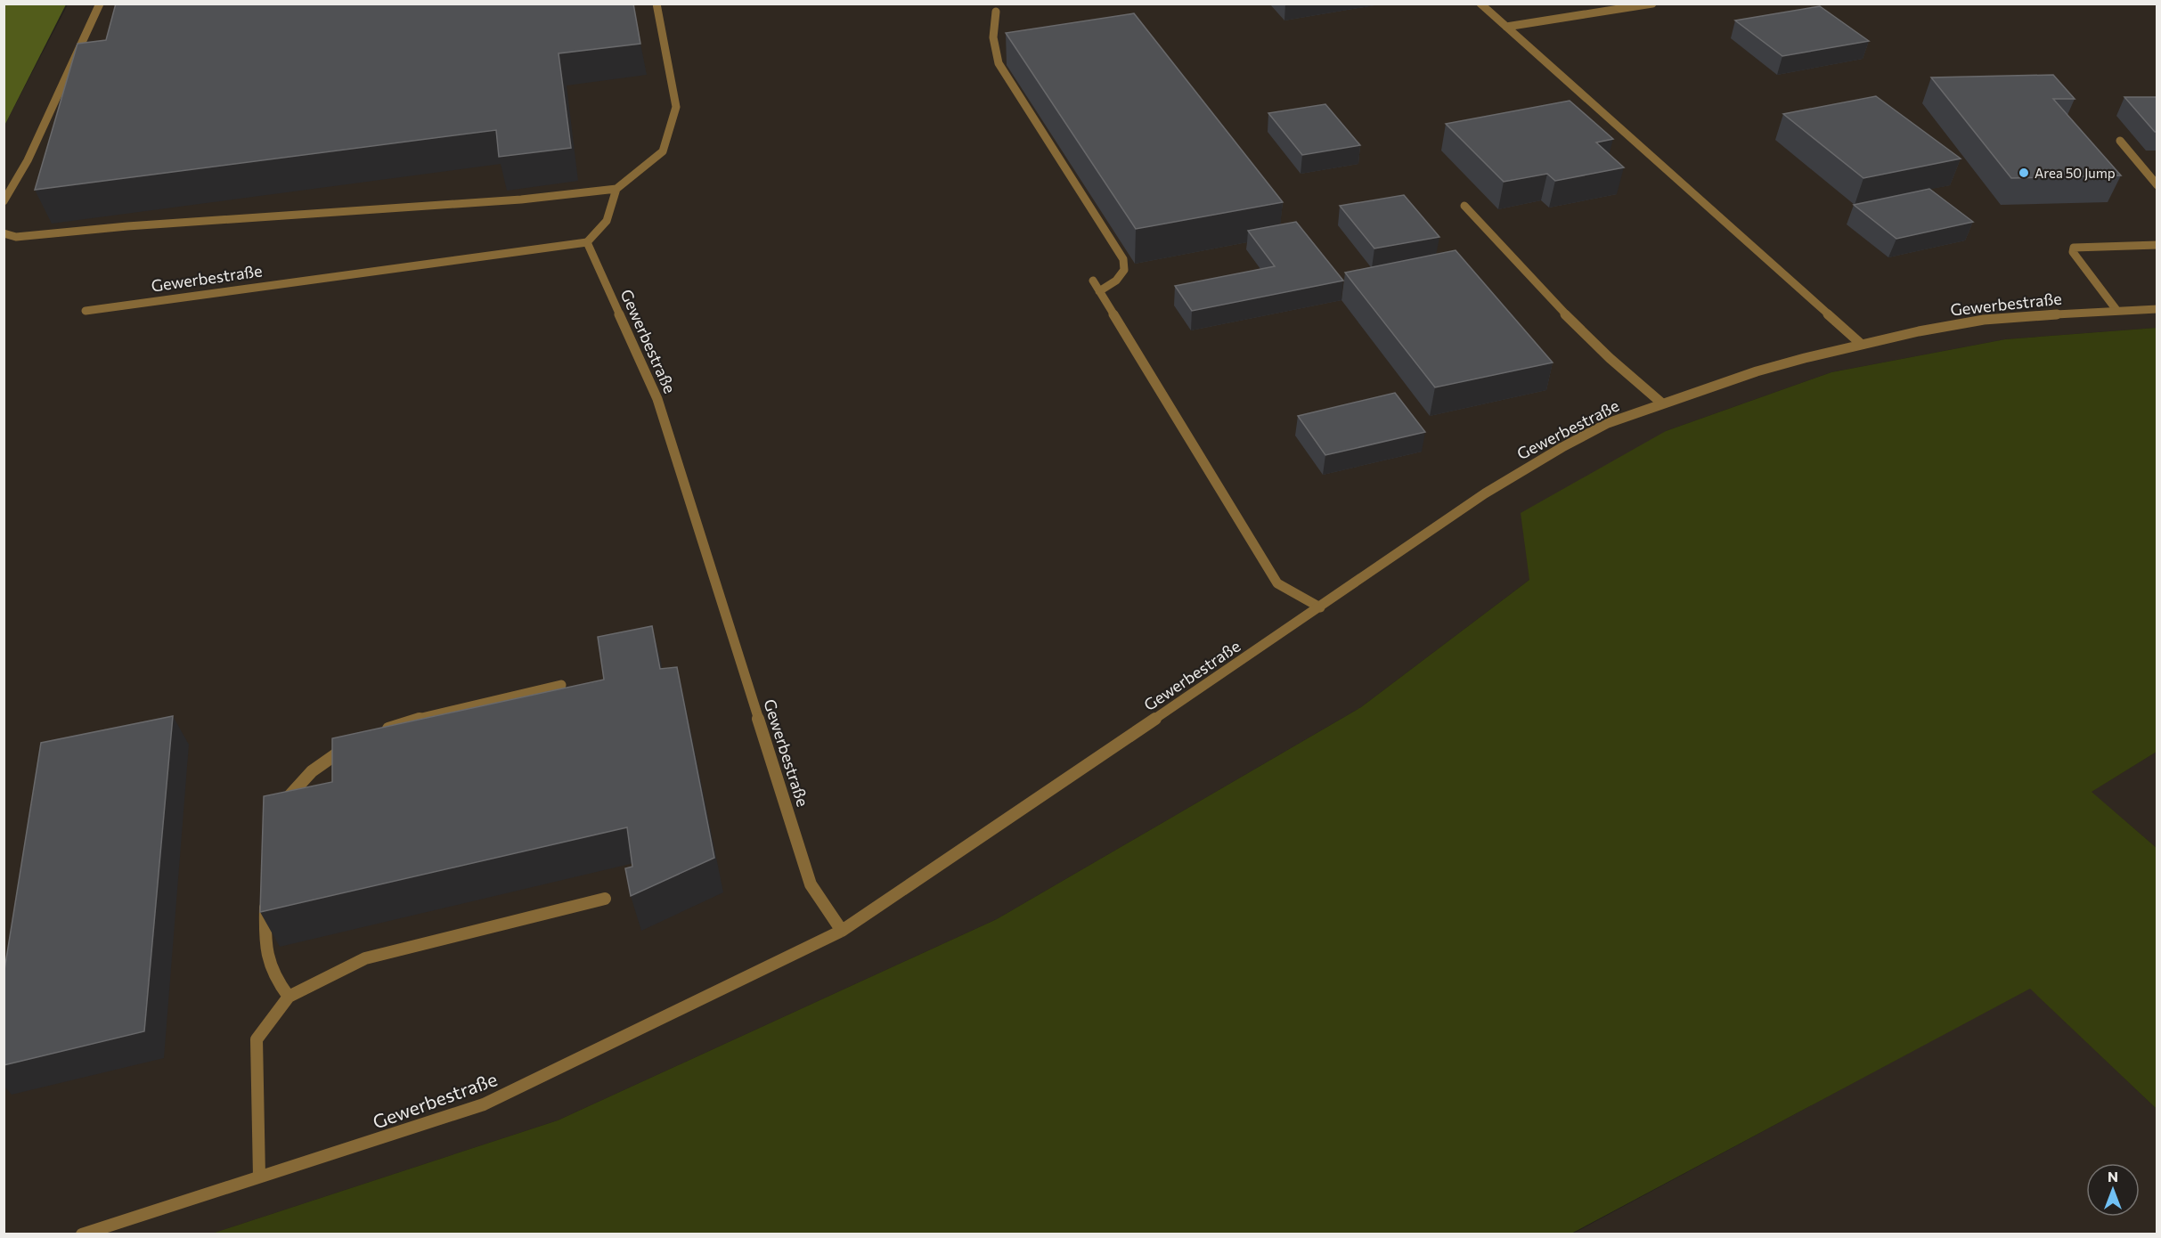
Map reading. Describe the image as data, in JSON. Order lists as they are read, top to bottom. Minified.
{"streets":{"street":["Gewerbestraße"]},"places":["Area 50 Jump"],"north":"top"}
